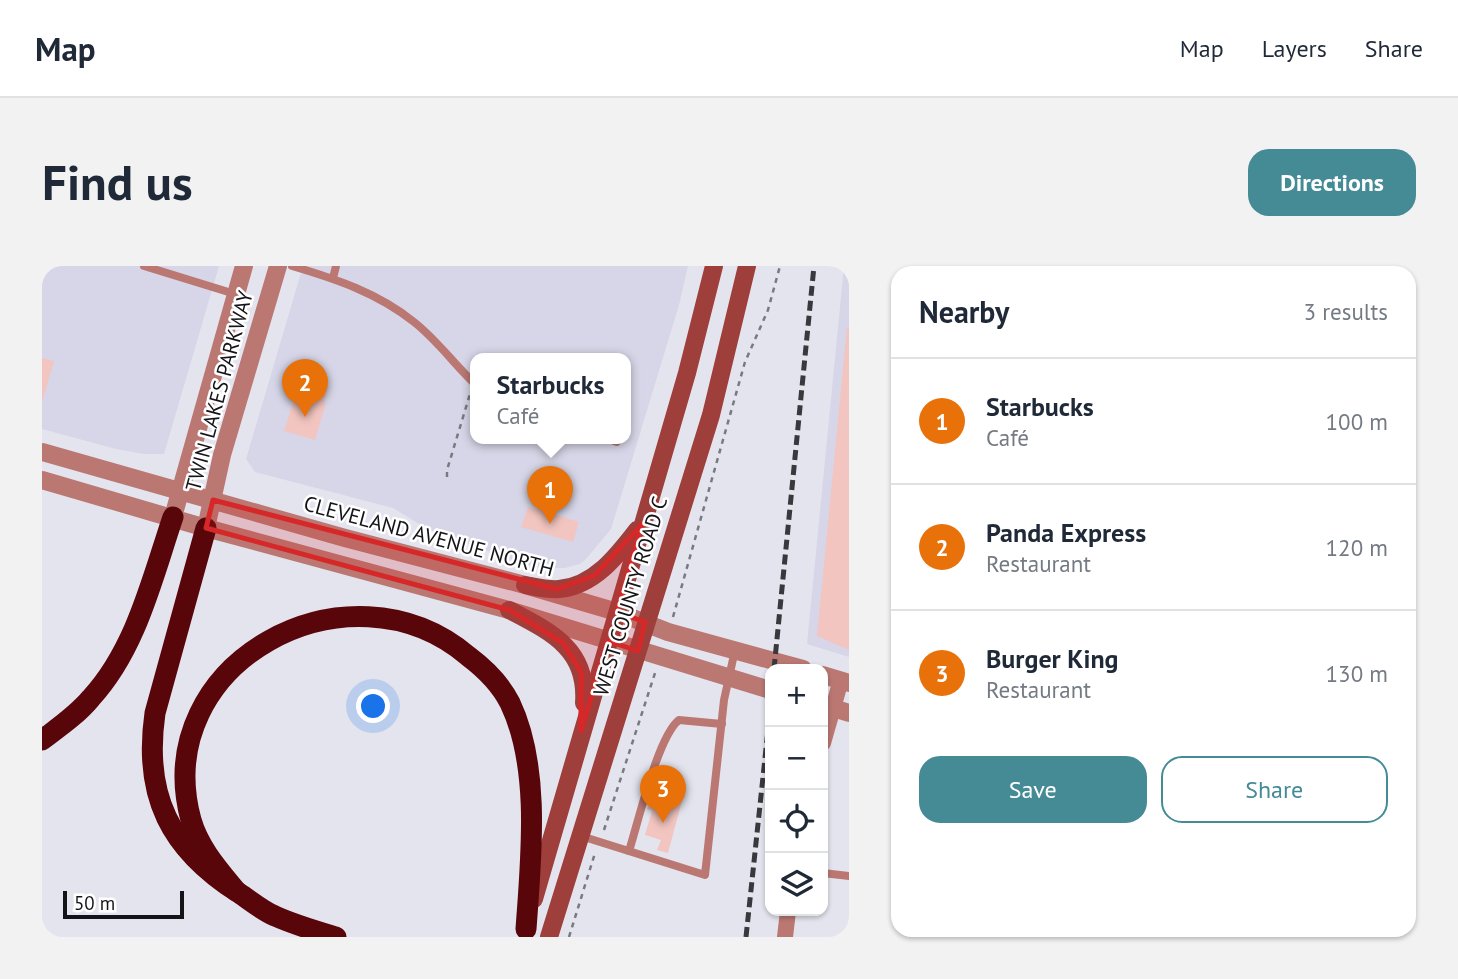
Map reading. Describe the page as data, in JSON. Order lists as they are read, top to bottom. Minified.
{"streets":{"main road":["WEST COUNTY ROAD C"],"street":["TWIN LAKES PARKWAY","CLEVELAND AVENUE NORTH"]},"crossings":[["TWIN LAKES PARKWAY","CLEVELAND AVENUE NORTH"],["CLEVELAND AVENUE NORTH","WEST COUNTY ROAD C"]],"scale_bar":"50 m","page":{"header":"Map","nav":["Map","Layers","Share"],"buttons":["Directions",["Save","Share"]],"title":"Find us","heading":["Nearby","3 results"],"popup":["Starbucks","Café"],"list":[{"mark":"1","name":"Starbucks","note":"Café","value":"100 m"},{"mark":"2","name":"Panda Express","note":"Restaurant","value":"120 m"},{"mark":"3","name":"Burger King","note":"Restaurant","value":"130 m"}],"pins":["2","1","3"],"map_buttons":["+","−"],"scale":"50 m"}}
